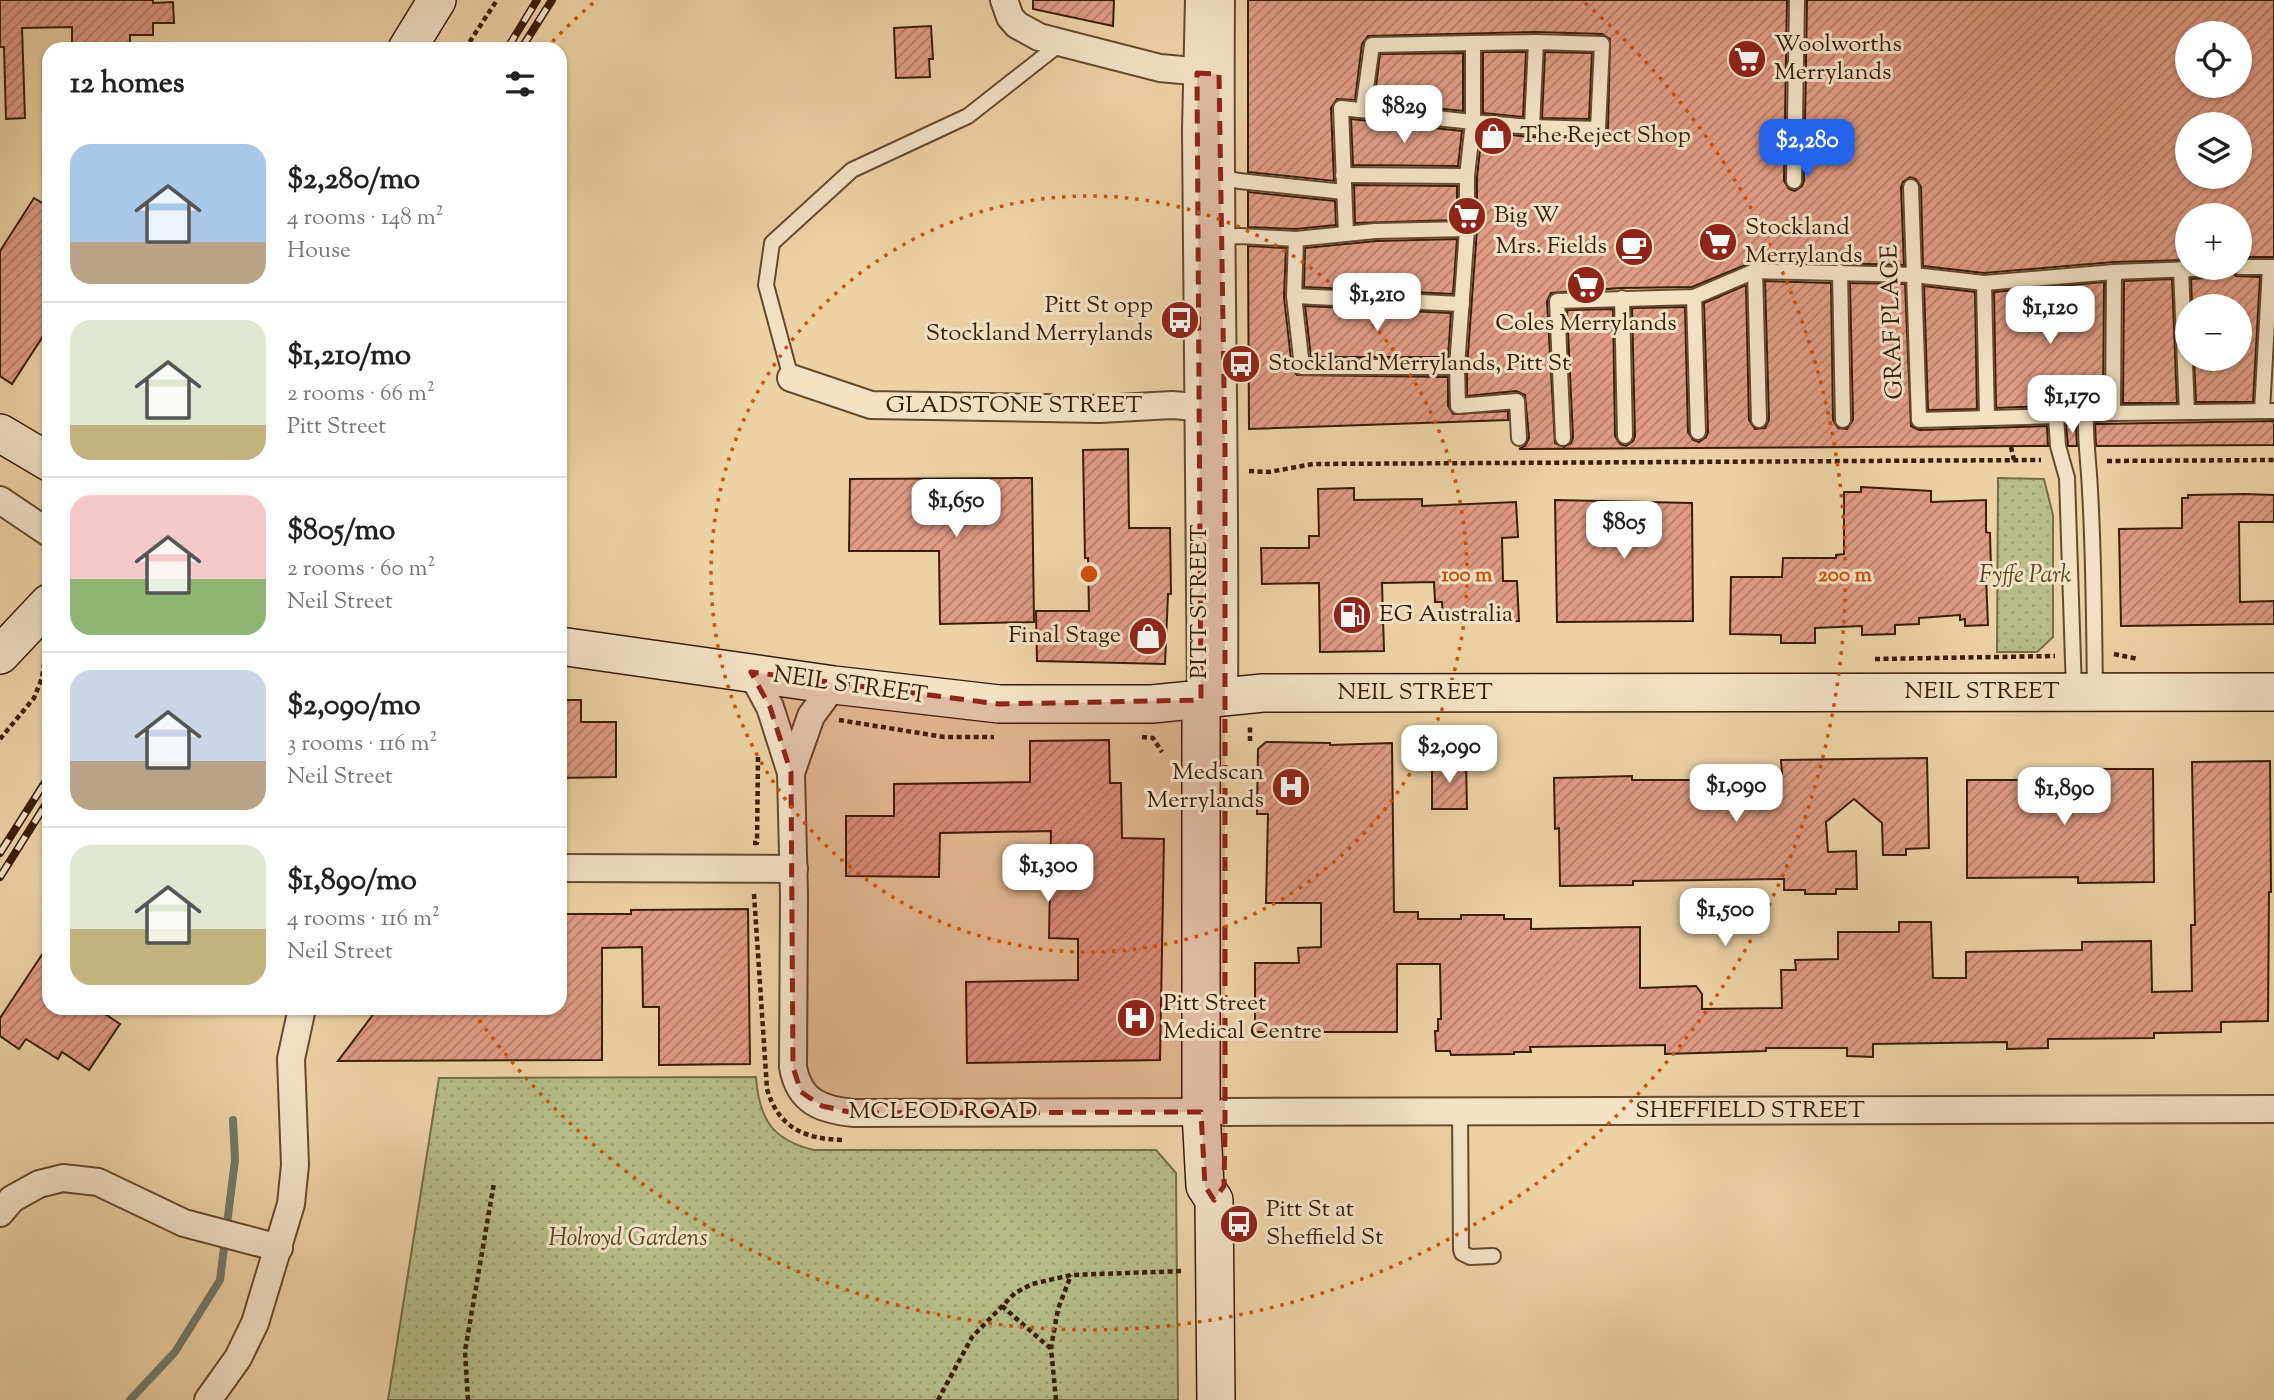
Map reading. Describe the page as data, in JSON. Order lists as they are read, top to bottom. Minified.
{"streets":{"main road":["PITT STREET","NEIL STREET"],"street":["GLADSTONE STREET","SHEFFIELD STREET","MCLEOD ROAD"],"lane":["GRAF PLACE"]},"crossings":[["GLADSTONE STREET","PITT STREET"],["PITT STREET","NEIL STREET"],["PITT STREET","SHEFFIELD STREET"],["PITT STREET","MCLEOD ROAD"],["NEIL STREET","MCLEOD ROAD"],["SHEFFIELD STREET","MCLEOD ROAD"]],"parks":["Fyffe Park","Holroyd Gardens"],"places":{"supermarket":["Woolworths Merrylands","Big W","Stockland Merrylands","Coles Merrylands"],"shop":["The Reject Shop","Final Stage"],"cafe":["Mrs. Fields"],"bus stop":["Pitt St opp Stockland Merrylands","Stockland Merrylands, Pitt St","Pitt St at Sheffield St"],"fuel station":["EG Australia"],"hospital":["Medscan Merrylands","Pitt Street Medical Centre"]},"page":{"map_buttons":["+","−"],"heading":"12 homes","price":["$829","$2,280","$1,210","$1,120","$1,170","$1,650","$805","$2,090","$1,090","$1,890","$1,300","$1,500"],"list":[{"name":"$2,280/mo","note":"4 rooms · 148 m² · House"},{"name":"$1,210/mo","note":"2 rooms · 66 m² · Pitt Street"},{"name":"$805/mo","note":"2 rooms · 60 m² · Neil Street"},{"name":"$2,090/mo","note":"3 rooms · 116 m² · Neil Street"},{"name":"$1,890/mo","note":"4 rooms · 116 m² · Neil Street"}]},"rings":["100 m","200 m"]}
